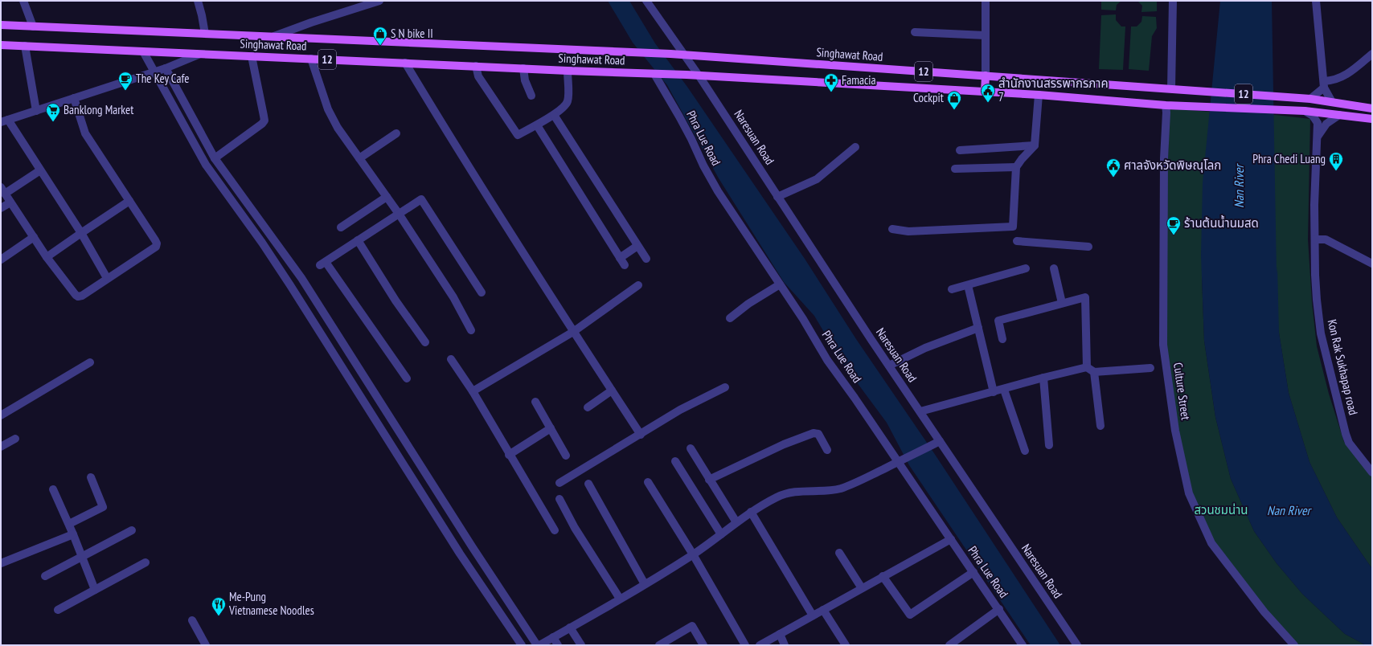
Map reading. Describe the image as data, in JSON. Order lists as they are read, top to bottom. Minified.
{"streets":{"main road":["Singhawat Road","12"],"street":["Naresuan Road","Phra Lue Road","Kon Rak Sukhapap road","Culture Street"]},"crossings":[["Singhawat Road","12"],["Singhawat Road","Naresuan Road"],["Singhawat Road","Phra Lue Road"],["Singhawat Road","Kon Rak Sukhapap road"],["Singhawat Road","Culture Street"],["12","Kon Rak Sukhapap road"]],"water":["Nan River"],"parks":["สวนชมน่าน"],"places":{"shop":["S N bike II","Cockpit"],"cafe":["The Key Cafe","ร้านต้นน้ำนมสด"],"pharmacy":["Famacia"],"public building":["สำนักงานสรรพากรภาค 7","ศาลจังหวัดพิษณุโลก"],"supermarket":["Banklong Market"],"building":["Phra Chedi Luang"],"restaurant":["Me-Pung Vietnamese Noodles"]}}
